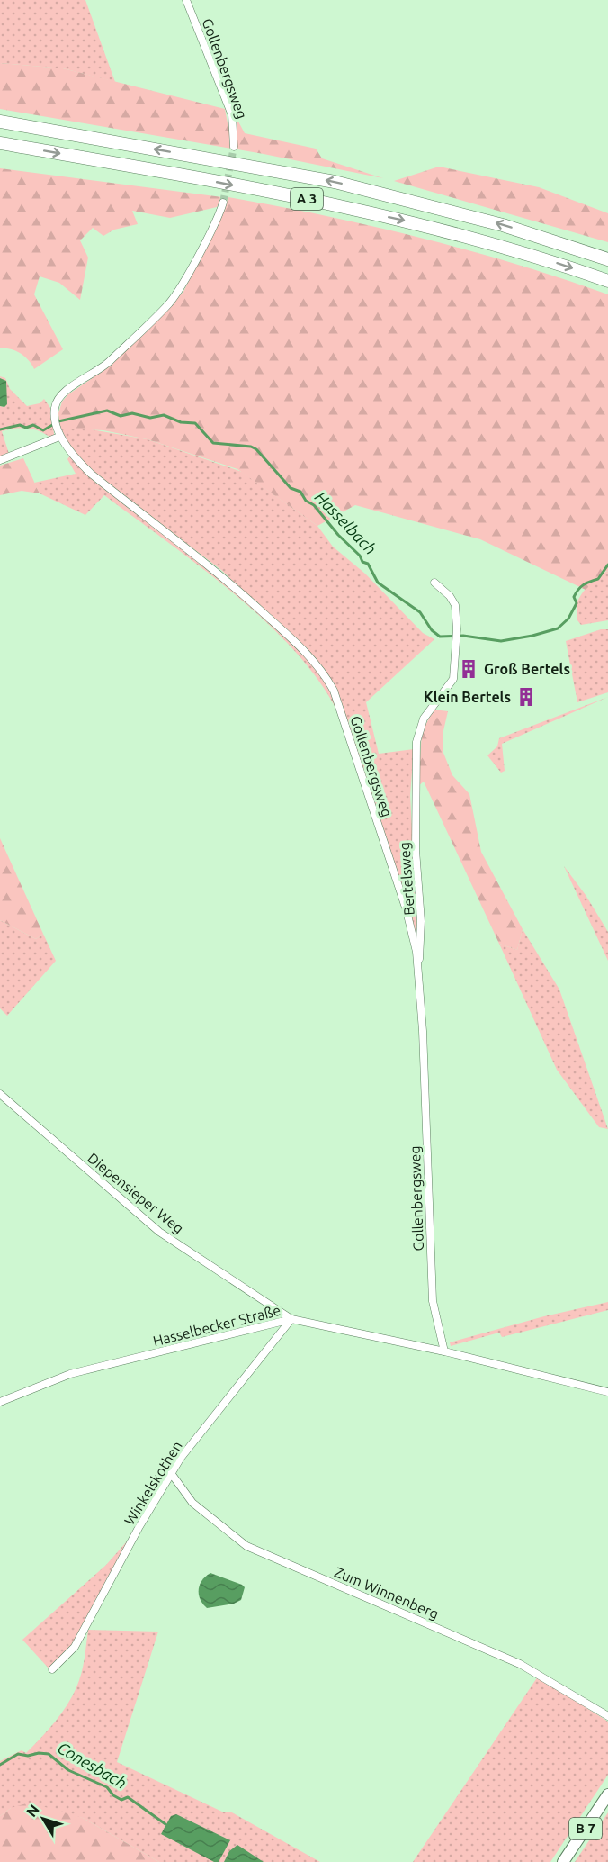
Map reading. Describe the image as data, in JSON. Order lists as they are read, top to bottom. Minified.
{"streets":{"highway":["A 3"],"main road":["B 7"],"street":["Gollenbergsweg","Bertelsweg","Diepensieper Weg","Hasselbecker Straße","Winkelskothen","Zum Winnenberg"]},"crossings":[["Gollenbergsweg","Bertelsweg"],["Gollenbergsweg","Hasselbecker Straße"],["Diepensieper Weg","Hasselbecker Straße"],["Diepensieper Weg","Winkelskothen"],["Hasselbecker Straße","Winkelskothen"],["Winkelskothen","Zum Winnenberg"]],"water":["Hasselbach","Conesbach"],"places":{"building":["Groß Bertels","Klein Bertels"]},"north":"top left"}
